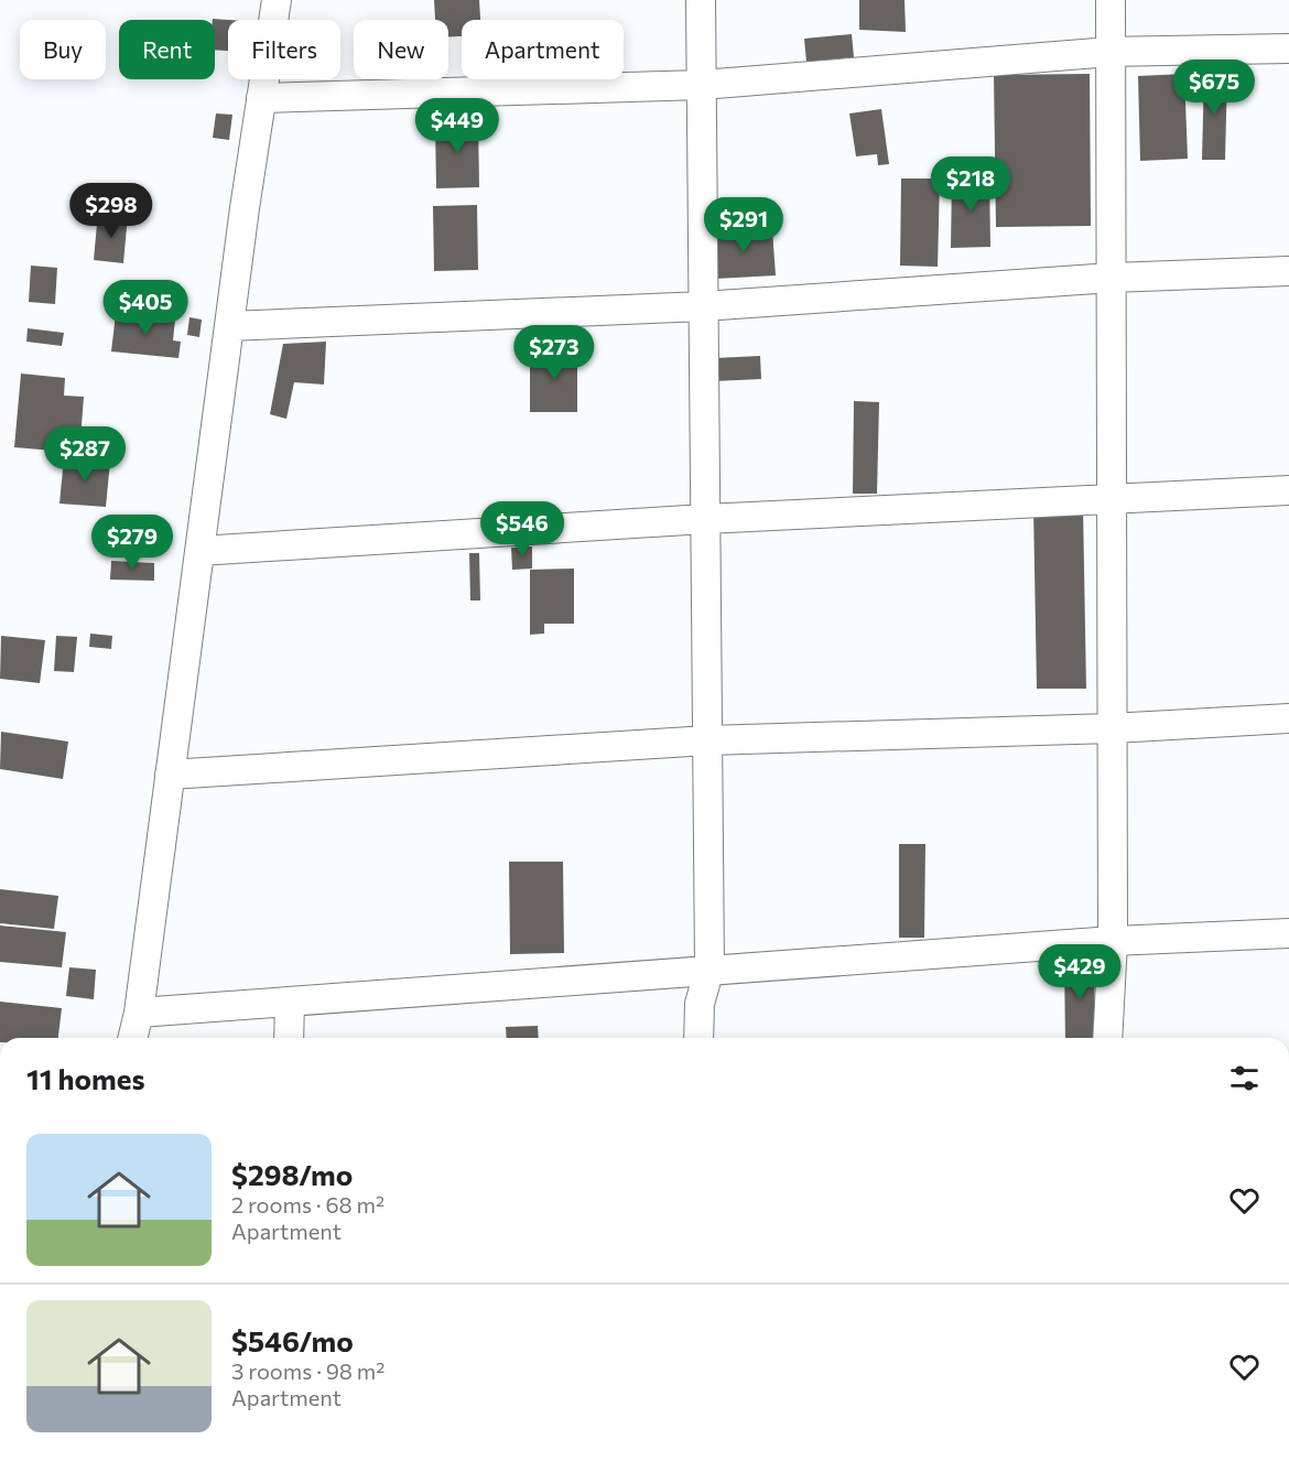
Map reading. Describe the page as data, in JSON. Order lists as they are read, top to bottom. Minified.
{"page":{"chip":["Buy","Rent","Filters","New","Apartment"],"price":["$675","$449","$218","$298","$291","$405","$273","$287","$546","$279","$429"],"heading":"11 homes","list":[{"name":"$298/mo","note":"2 rooms · 68 m² · Apartment"},{"name":"$546/mo","note":"3 rooms · 98 m² · Apartment"}]}}
